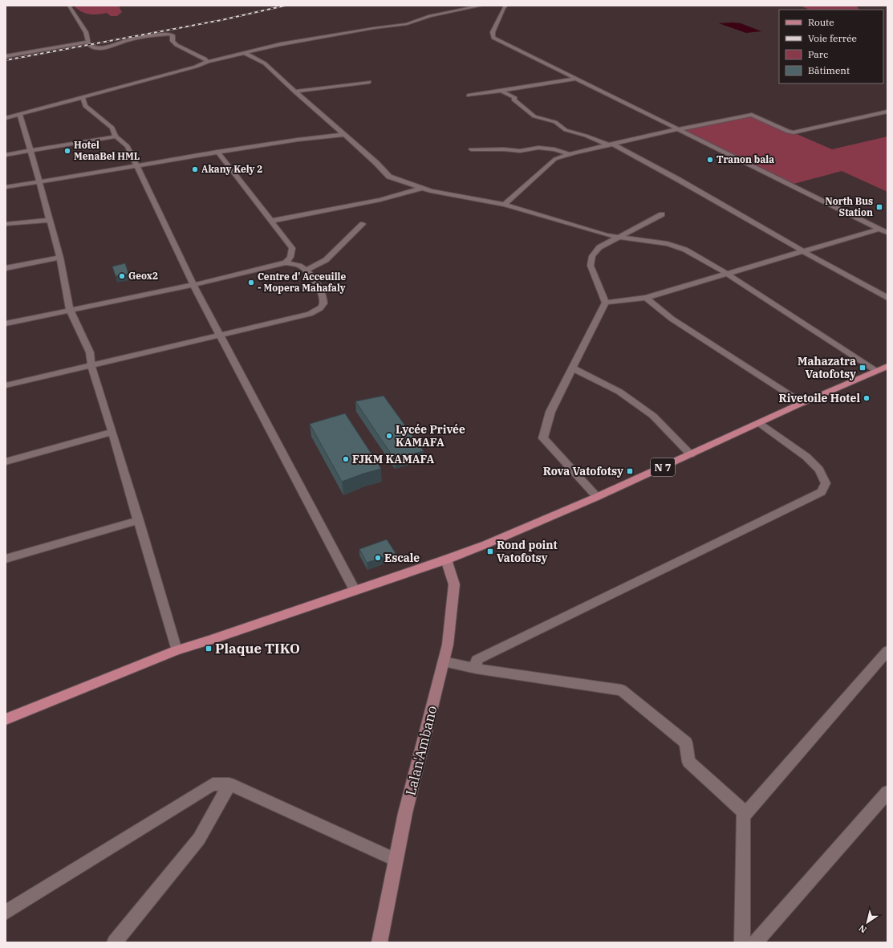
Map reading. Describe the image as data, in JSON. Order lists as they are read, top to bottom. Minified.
{"streets":{"main road":["N 7"],"street":["Lalan'Ambano"]},"crossings":[["N 7","Lalan'Ambano"]],"places":{"other":["Hotel MenaBel HML","Tranon bala","Akany Kely 2","Geox2","Centre d' Acceuille - Mopera Mahafaly","Rivetoile Hotel","Lycée Privée KAMAFA","FJKM KAMAFA","Escale"],"transit":["North Bus Station","Mahazatra Vatofotsy","Rova Vatofotsy","Rond point Vatofotsy","Plaque TIKO"]},"legend":["Route","Voie ferrée","Parc","Bâtiment"],"north":"bottom left"}
